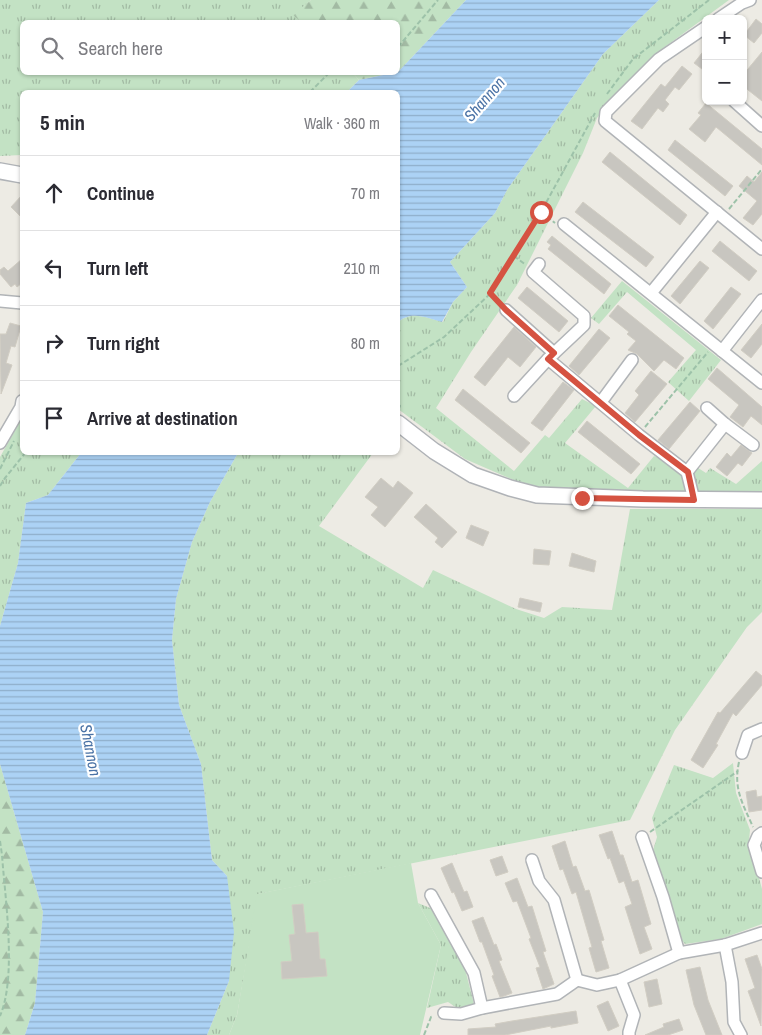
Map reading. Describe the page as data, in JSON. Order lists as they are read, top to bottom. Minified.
{"water":["Shannon"],"page":{"map_buttons":["+","−"],"search":"Search here","heading":["5 min","Walk · 360 m"],"list":[["Continue","70 m"],["Turn left","210 m"],["Turn right","80 m"],"Arrive at destination"]}}
